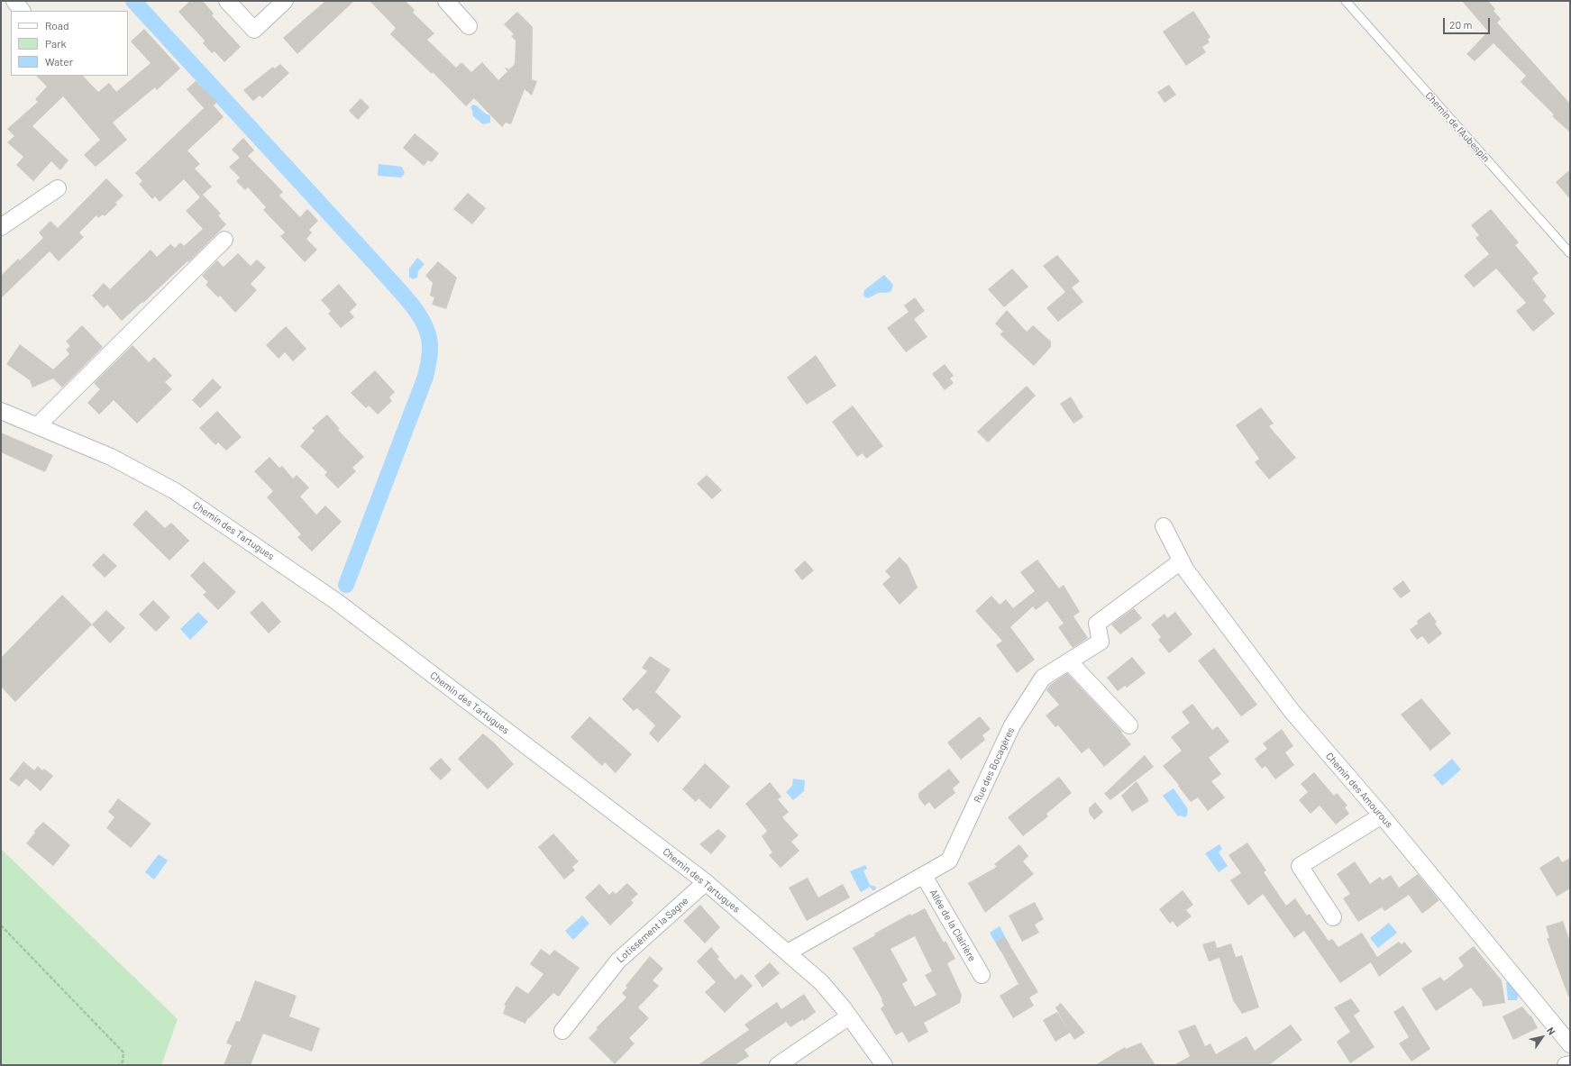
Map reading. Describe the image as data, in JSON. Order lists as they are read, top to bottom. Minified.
{"streets":{"street":["Chemin des Tartugues","Rue des Bocagères","Chemin des Amourous","Allée de la Clairière","Lotissement la Sagne"],"lane":["Chemin de l'Aubespin"]},"crossings":[["Chemin des Tartugues","Rue des Bocagères"],["Chemin des Tartugues","Lotissement la Sagne"],["Rue des Bocagères","Chemin des Amourous"],["Rue des Bocagères","Allée de la Clairière"]],"legend":["Road","Park","Water"],"scale_bar":"20 m","north":"top right"}
